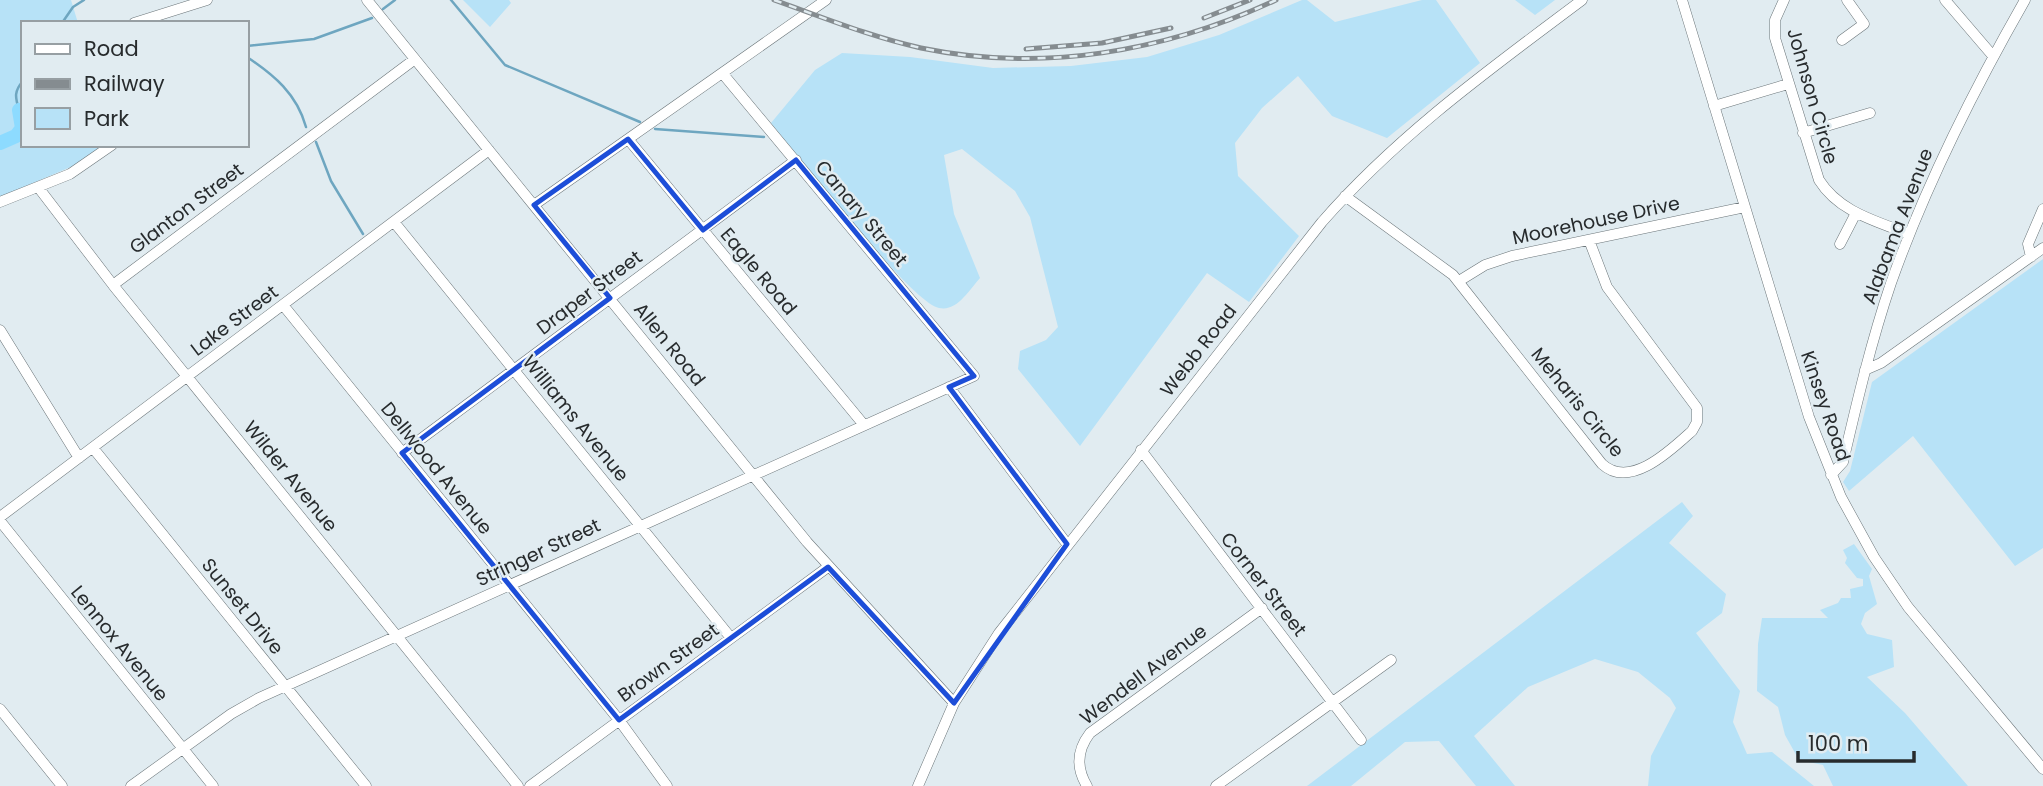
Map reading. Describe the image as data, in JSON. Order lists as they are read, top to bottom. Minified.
{"streets":{"street":["Johnson Circle","Glanton Street","Canary Street","Moorehouse Drive","Alabama Avenue","Eagle Road","Draper Street","Lake Street","Allen Road","Webb Road","Meharis Circle","Kinsey Road","Williams Avenue","Dellwood Avenue","Wilder Avenue","Stringer Street","Corner Street","Sunset Drive","Lennox Avenue","Brown Street","Wendell Avenue"]},"crossings":[["Johnson Circle","Alabama Avenue"],["Glanton Street","Allen Road"],["Glanton Street","Wilder Avenue"],["Canary Street","Draper Street"],["Canary Street","Stringer Street"],["Moorehouse Drive","Meharis Circle"],["Moorehouse Drive","Kinsey Road"],["Alabama Avenue","Kinsey Road"],["Eagle Road","Draper Street"],["Eagle Road","Stringer Street"],["Draper Street","Allen Road"],["Draper Street","Williams Avenue"],["Draper Street","Dellwood Avenue"],["Lake Street","Allen Road"],["Lake Street","Williams Avenue"],["Lake Street","Dellwood Avenue"],["Lake Street","Wilder Avenue"],["Lake Street","Sunset Drive"],["Lake Street","Lennox Avenue"],["Allen Road","Webb Road"],["Allen Road","Stringer Street"],["Allen Road","Brown Street"],["Webb Road","Meharis Circle"],["Webb Road","Corner Street"],["Williams Avenue","Stringer Street"],["Williams Avenue","Brown Street"],["Dellwood Avenue","Stringer Street"],["Dellwood Avenue","Brown Street"],["Wilder Avenue","Stringer Street"],["Stringer Street","Sunset Drive"],["Stringer Street","Lennox Avenue"],["Corner Street","Wendell Avenue"]],"legend":["Road","Railway","Park"],"scale_bar":"100 m"}
